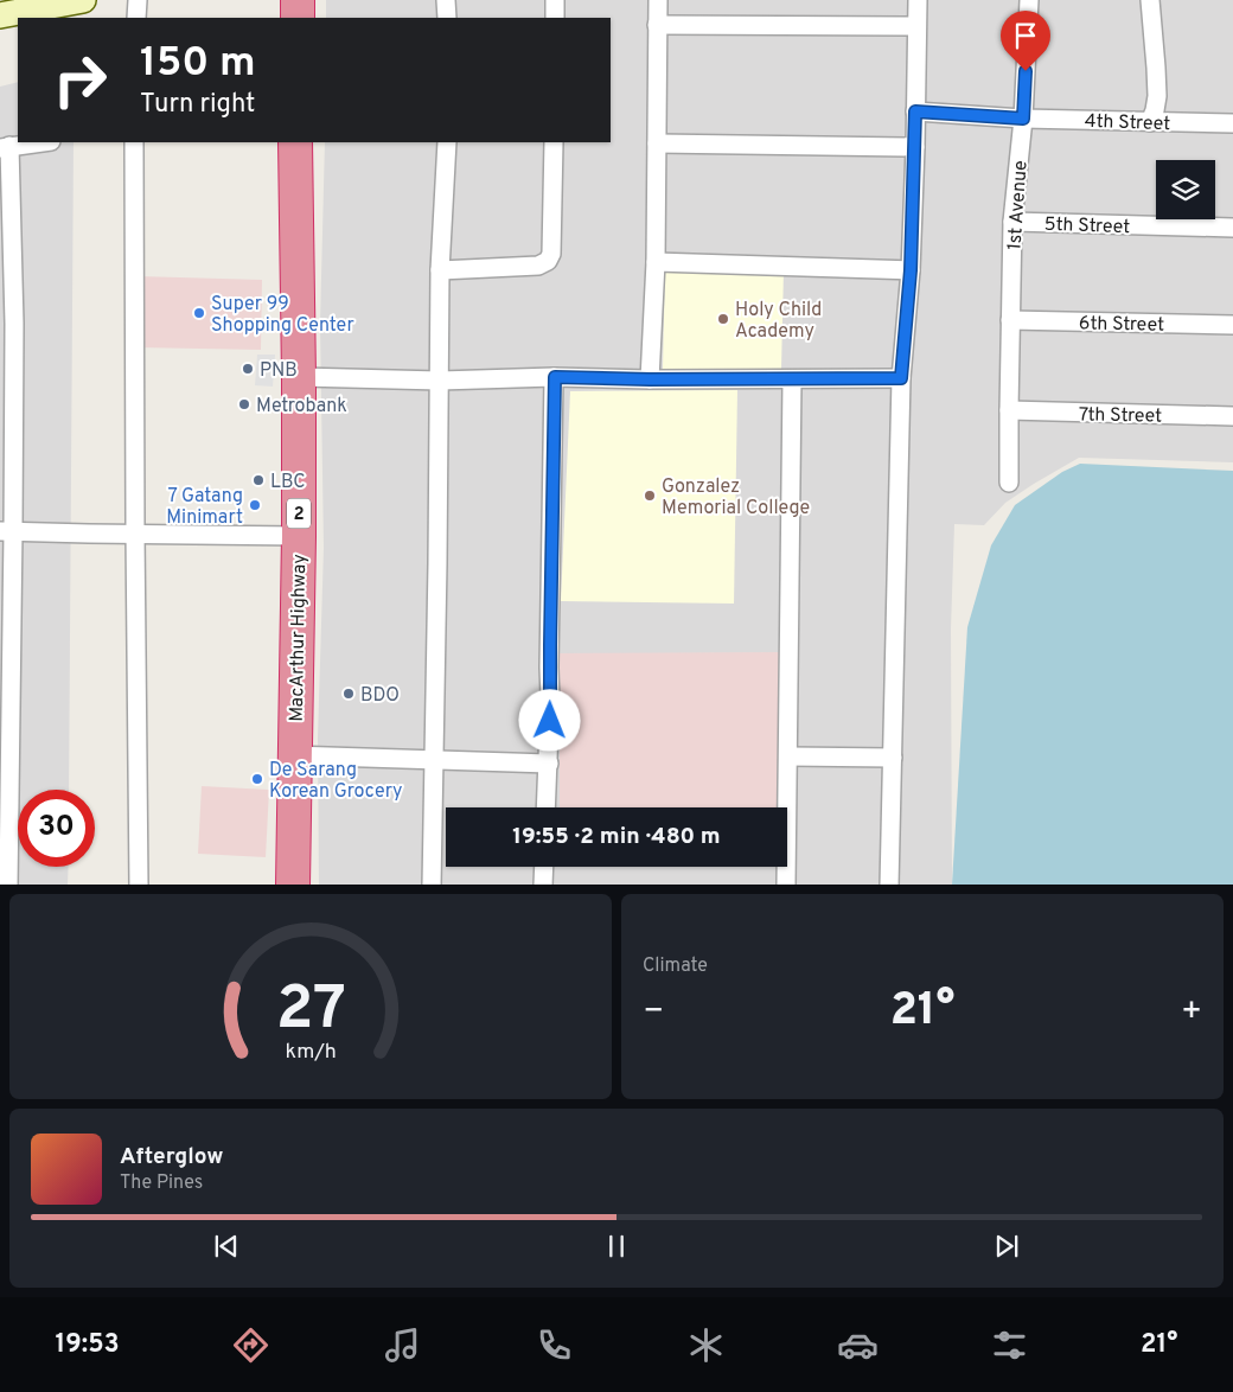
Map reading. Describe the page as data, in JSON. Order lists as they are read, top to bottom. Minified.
{"streets":{"highway":["2","MacArthur Highway"],"street":["4th Street","1st Avenue","5th Street","6th Street","7th Street"]},"crossings":[["4th Street","1st Avenue"],["1st Avenue","5th Street"],["1st Avenue","6th Street"],["1st Avenue","7th Street"]],"places":["Super 99 Shopping Center","Holy Child Academy","PNB","Metrobank","LBC","Gonzalez Memorial College","7 Gatang Minimart","BDO","De Sarang Korean Grocery"],"page":{"turn":["150 m","Turn right"],"limit":"30","trip":"19:55 · 2 min · 480 m","tile":"Climate","heat":["−","21°","+"],"song":["Afterglow","The Pines"],"tabs":["19:53","21°"],"gauge":["27","km/h"]}}
